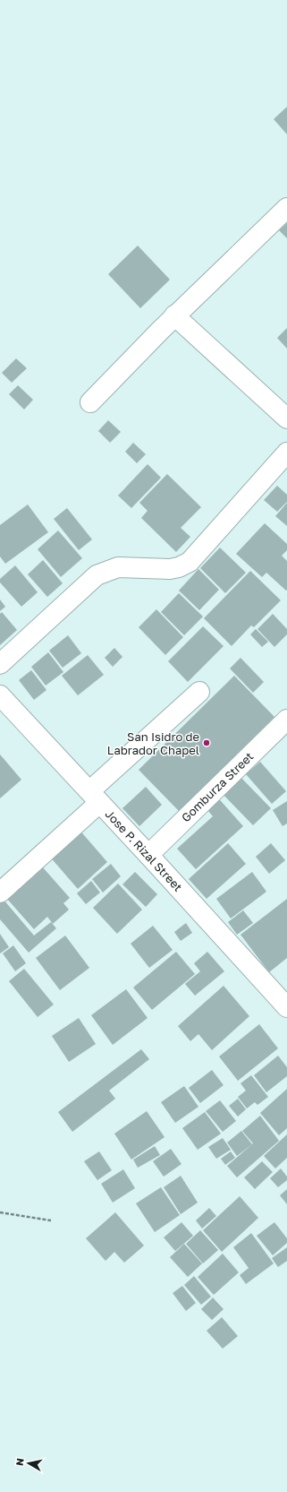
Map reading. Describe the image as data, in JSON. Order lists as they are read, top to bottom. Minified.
{"streets":{"street":["Gomburza Street","Jose P. Rizal Street"]},"crossings":[["Gomburza Street","Jose P. Rizal Street"]],"places":["San Isidro de Labrador Chapel"],"north":"left"}
